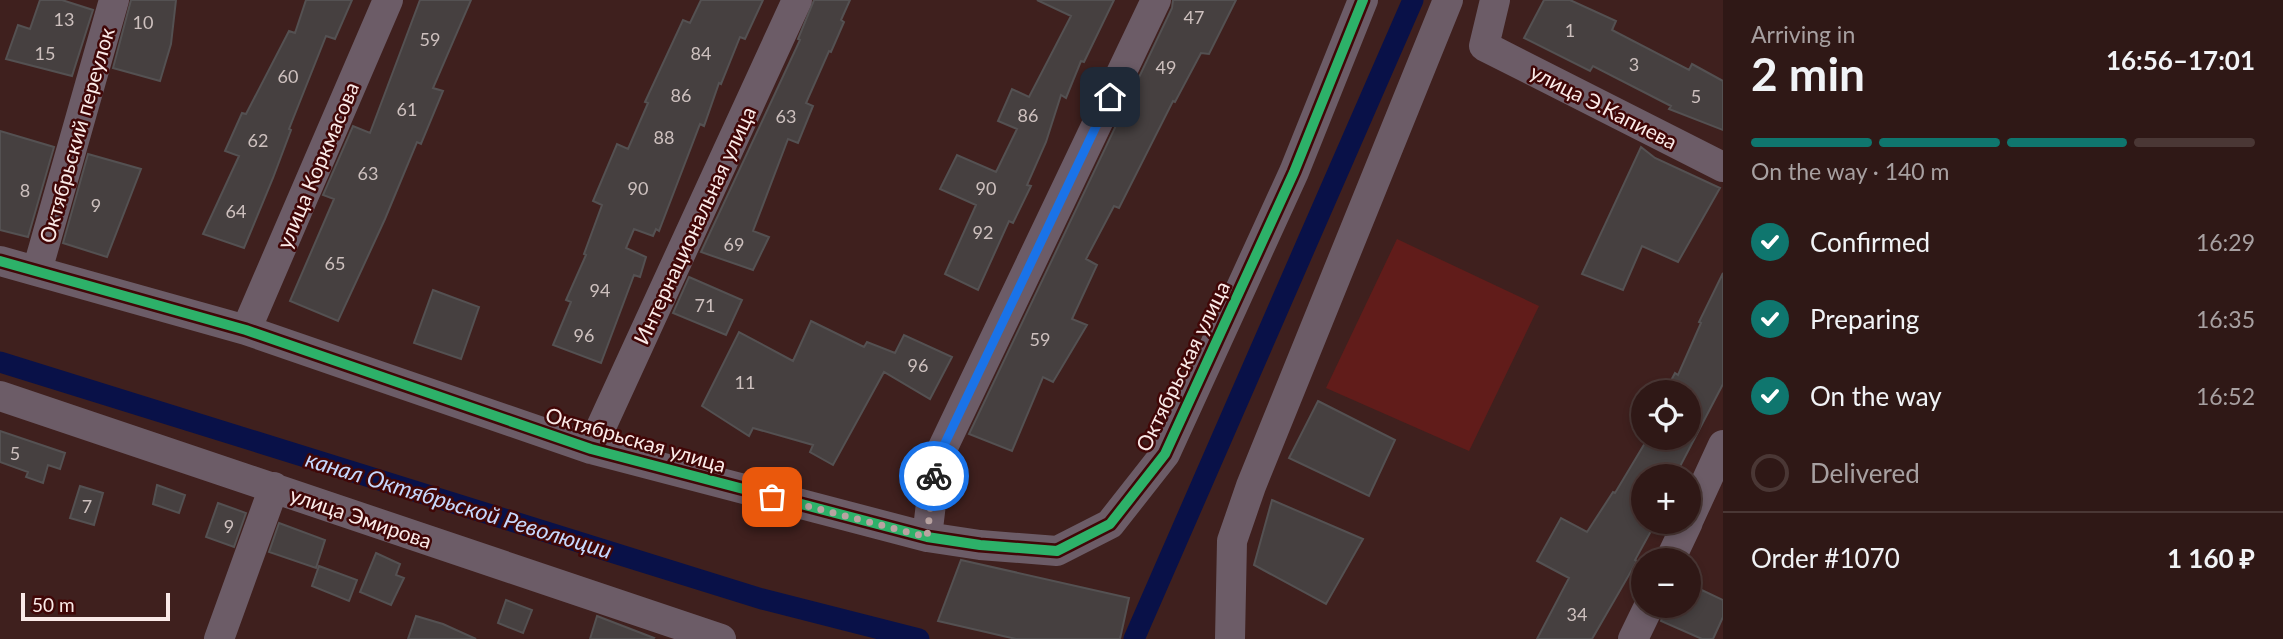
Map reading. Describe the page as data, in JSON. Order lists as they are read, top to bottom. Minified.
{"streets":{"street":["улица Э.Капиева","Октябрьский переулок","улица Коркмасова","Интернациональная улица","Октябрьская улица","улица Эмирова"]},"crossings":[["Октябрьский переулок","Октябрьская улица"],["улица Коркмасова","Октябрьская улица"],["Интернациональная улица","Октябрьская улица"]],"water":["канал Октябрьской Революции"],"house_numbers":["47","13","10","1","59","15","84","3","49","60","86","5","61","86","63","88","62","63","90","90","8","9","64","92","69","65","94","71","96","59","96","11","5","7","9","34"],"scale_bar":"50 m","page":{"heading":["2 min","Arriving in","16:56–17:01"],"panel":["Order #1070","1 160 ₽"],"bar":"On the way · 140 m","list":[["Confirmed","16:29"],["Preparing","16:35"],["On the way","16:52"],"Delivered"],"map_buttons":["+","−"],"scale":"50 m"}}
